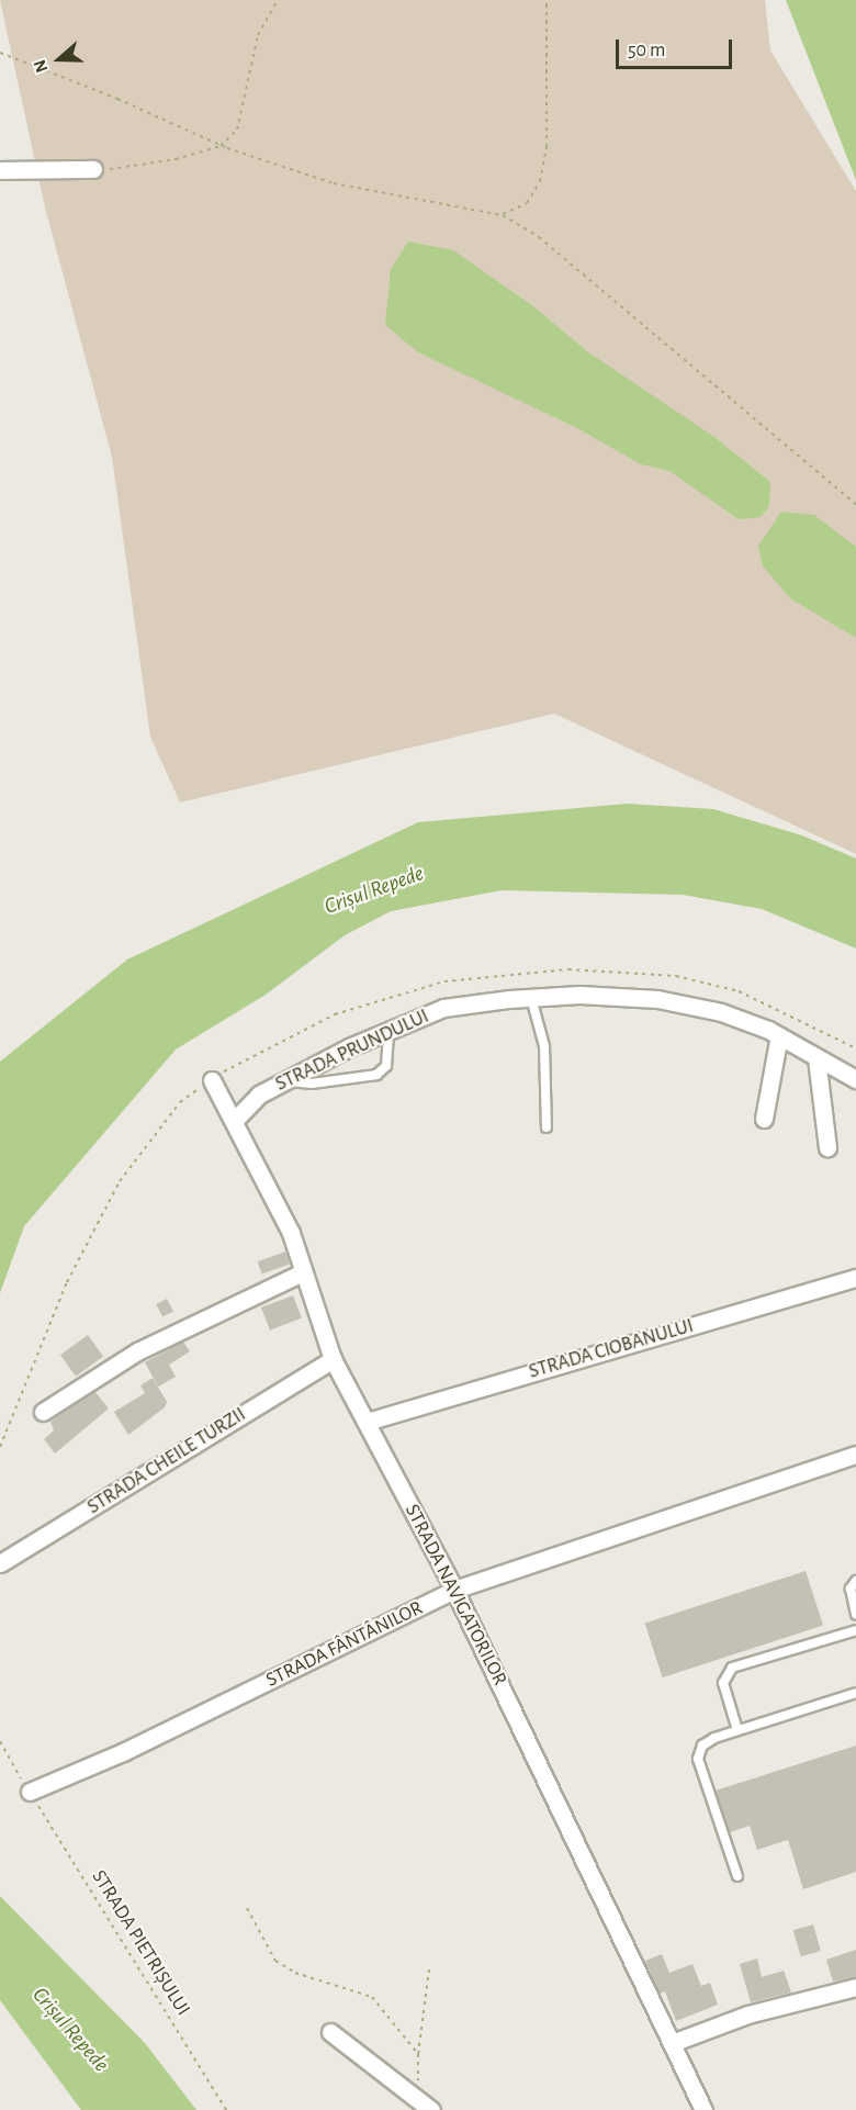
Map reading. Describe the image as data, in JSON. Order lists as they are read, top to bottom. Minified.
{"streets":{"street":["STRADA PRUNDULUI","STRADA CIOBANULUI","STRADA CHEILE TURZII","STRADA NAVIGATORILOR","STRADA FÂNTÂNILOR"],"path":["STRADA PIETRIȘULUI"]},"crossings":[["STRADA PRUNDULUI","STRADA NAVIGATORILOR"],["STRADA CIOBANULUI","STRADA NAVIGATORILOR"],["STRADA CHEILE TURZII","STRADA NAVIGATORILOR"],["STRADA NAVIGATORILOR","STRADA FÂNTÂNILOR"],["STRADA FÂNTÂNILOR","STRADA PIETRIȘULUI"]],"water":["Crișul Repede"],"scale_bar":"50 m","north":"left"}
